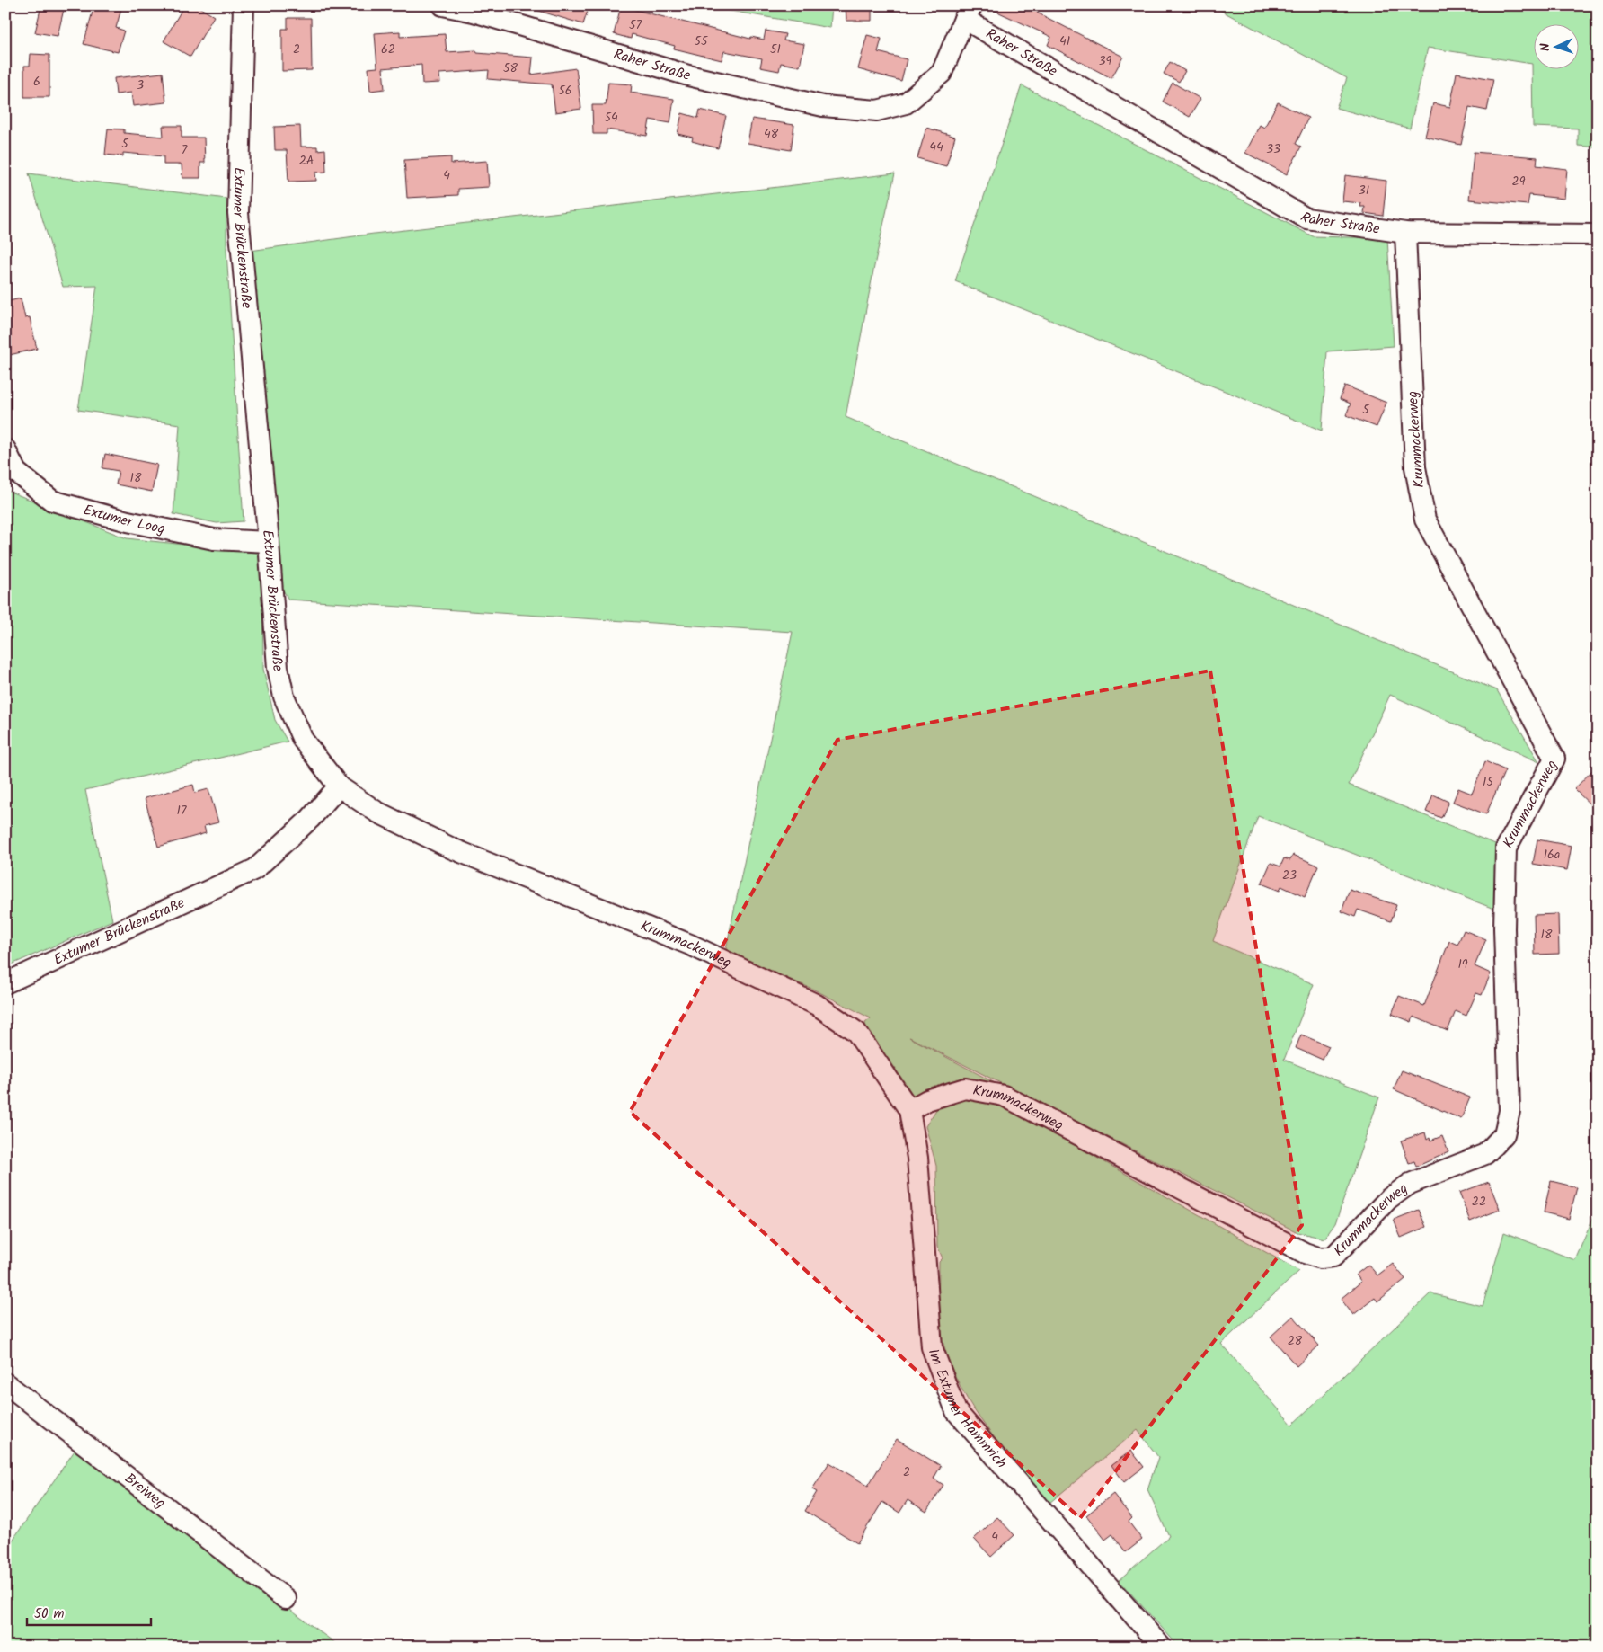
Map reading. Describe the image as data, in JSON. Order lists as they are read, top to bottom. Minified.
{"streets":{"street":["Raher Straße","Extumer Brückenstraße","Krummackerweg","Extumer Loog","Im Extumer Hammrich","Breiweg"]},"crossings":[["Raher Straße","Krummackerweg"],["Extumer Brückenstraße","Krummackerweg"],["Extumer Brückenstraße","Extumer Loog"],["Krummackerweg","Im Extumer Hammrich"]],"house_numbers":["57","55","41","2","62","51","39","58","6","3","56","54","48","5","44","33","7","2A","4","29","31","5","18","15","17","16a","23","18","19","22","28","2","4"],"scale_bar":"50 m","north":"left"}
